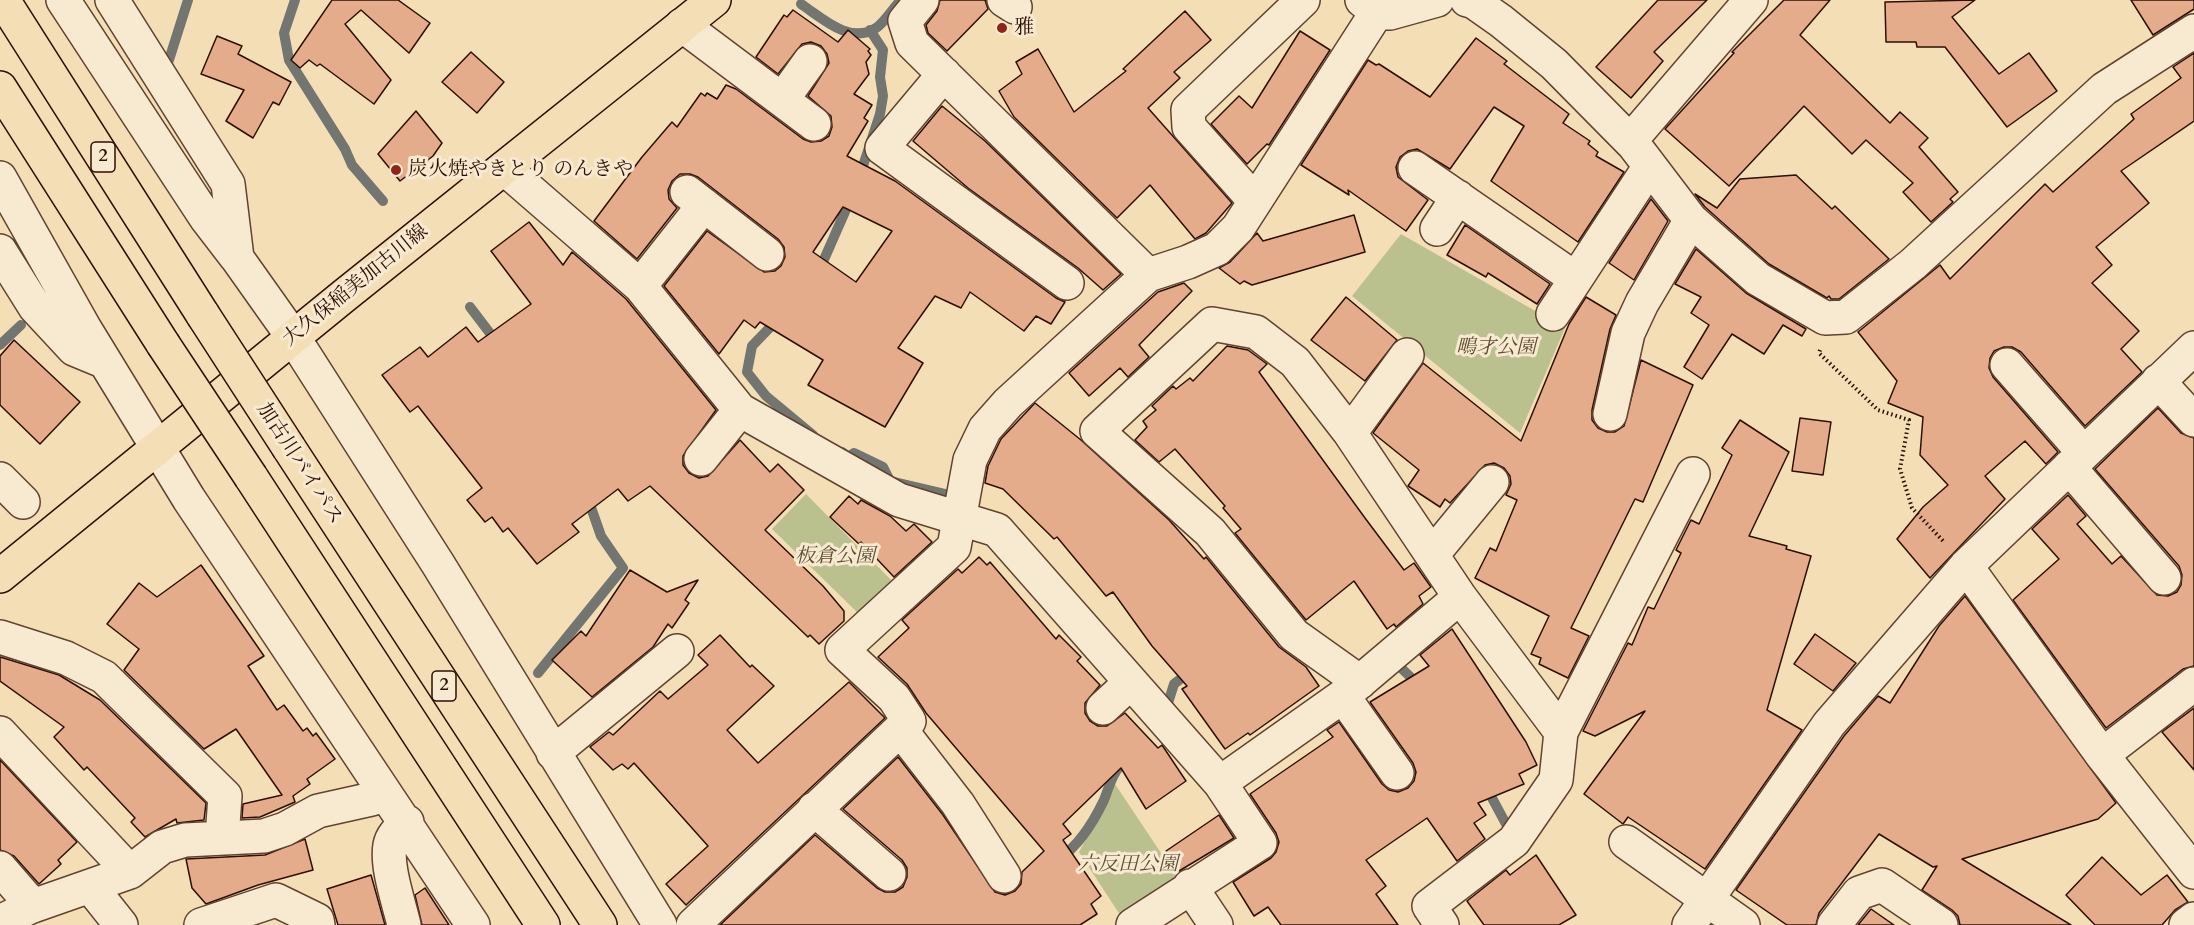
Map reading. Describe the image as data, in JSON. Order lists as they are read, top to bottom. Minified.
{"streets":{"main road":["2","大久保稲美加古川線","加古川バイパス"]},"parks":["鴫才公園","板倉公園","六反田公園"],"places":["雅","炭火焼やきとり のんきや"]}
